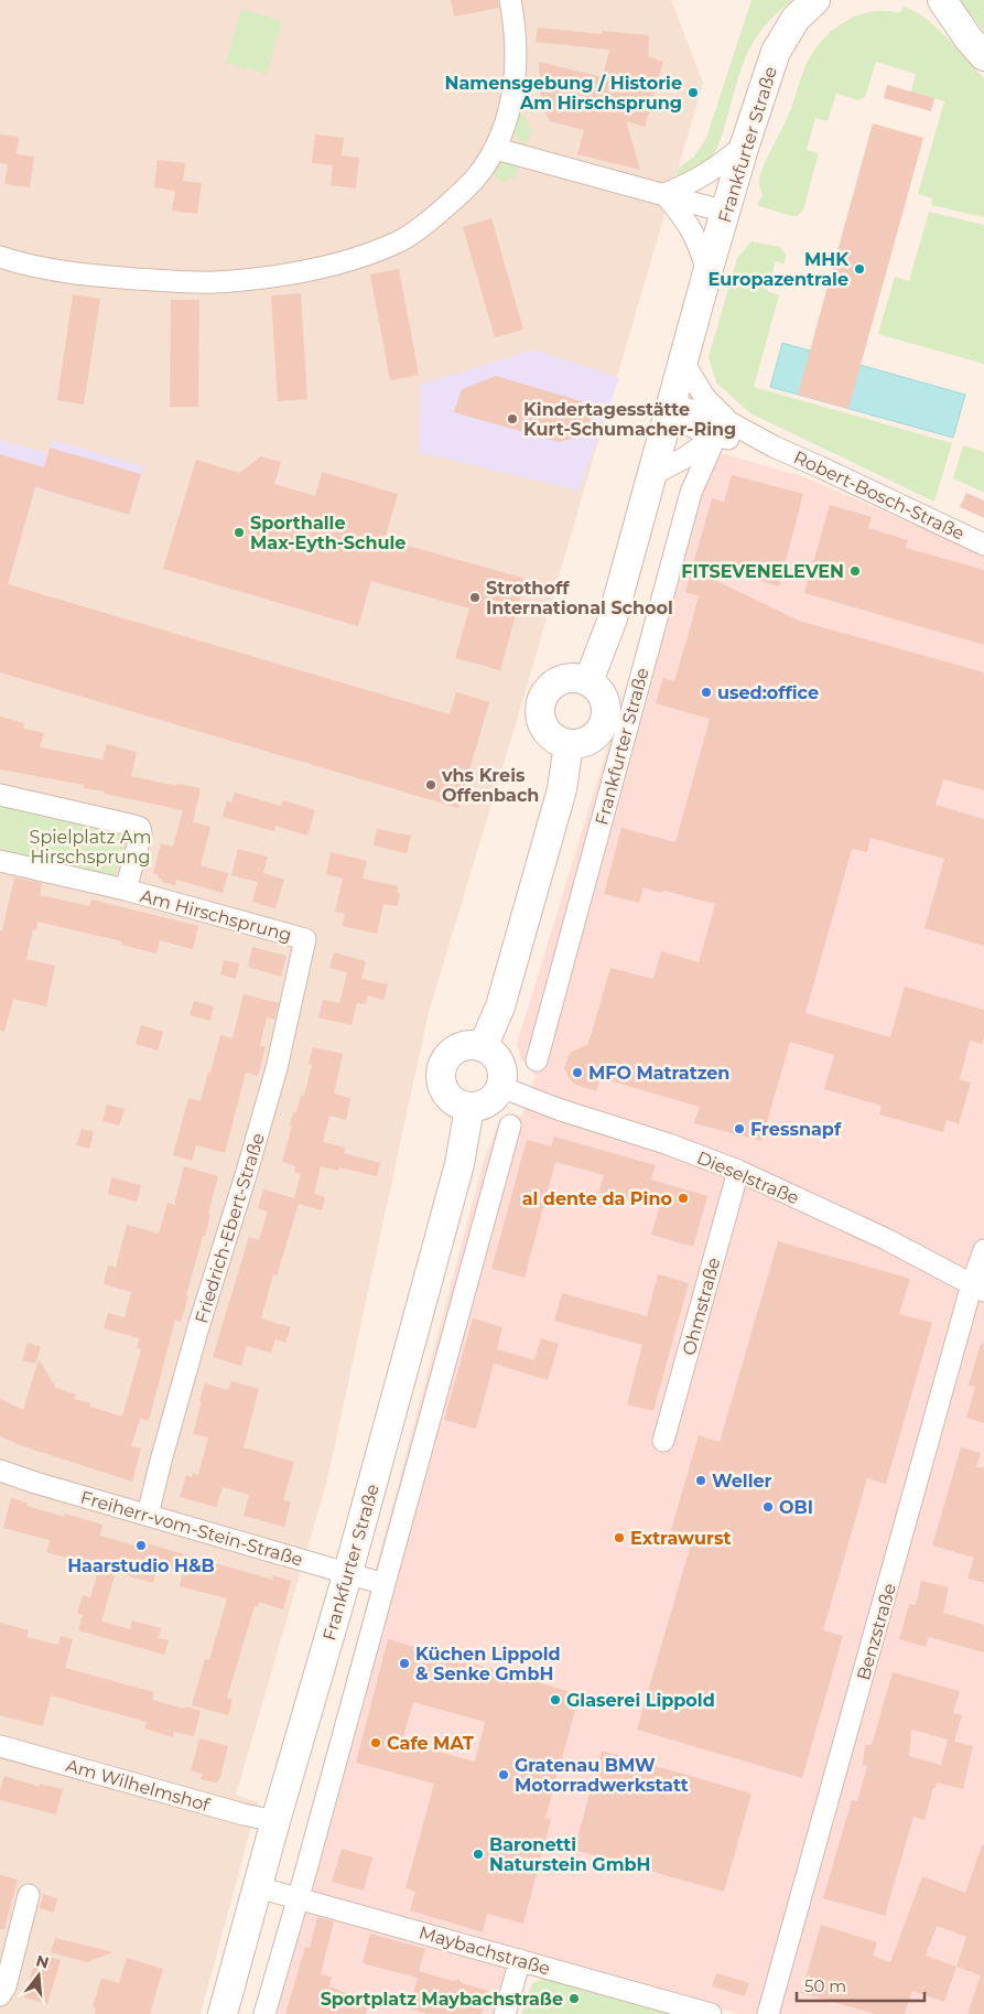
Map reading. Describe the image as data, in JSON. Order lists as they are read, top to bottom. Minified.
{"streets":{"street":["Frankfurter Straße","Robert-Bosch-Straße","Am Hirschsprung","Dieselstraße","Friedrich-Ebert-Straße","Ohmstraße","Freiherr-vom-Stein-Straße","Benzstraße","Am Wilhelmshof","Maybachstraße"]},"crossings":[["Frankfurter Straße","Robert-Bosch-Straße"],["Frankfurter Straße","Dieselstraße"],["Frankfurter Straße","Freiherr-vom-Stein-Straße"],["Frankfurter Straße","Am Wilhelmshof"],["Frankfurter Straße","Maybachstraße"],["Am Hirschsprung","Friedrich-Ebert-Straße"],["Dieselstraße","Ohmstraße"],["Dieselstraße","Benzstraße"],["Friedrich-Ebert-Straße","Freiherr-vom-Stein-Straße"]],"parks":["Spielplatz Am Hirschsprung"],"places":["Namensgebung / Historie Am Hirschsprung","MHK Europazentrale","Kindertagesstätte Kurt-Schumacher-Ring","Sporthalle Max-Eyth-Schule","FITSEVENELEVEN","Strothoff International School","used:office","vhs Kreis Offenbach","MFO Matratzen","Fressnapf","al dente da Pino","Weller","OBI","Extrawurst","Haarstudio H&B","Küchen Lippold & Senke GmbH","Glaserei Lippold","Cafe MAT","Gratenau BMW Motorradwerkstatt","Baronetti Naturstein GmbH","Sportplatz Maybachstraße"],"scale_bar":"50 m","north":"top"}
